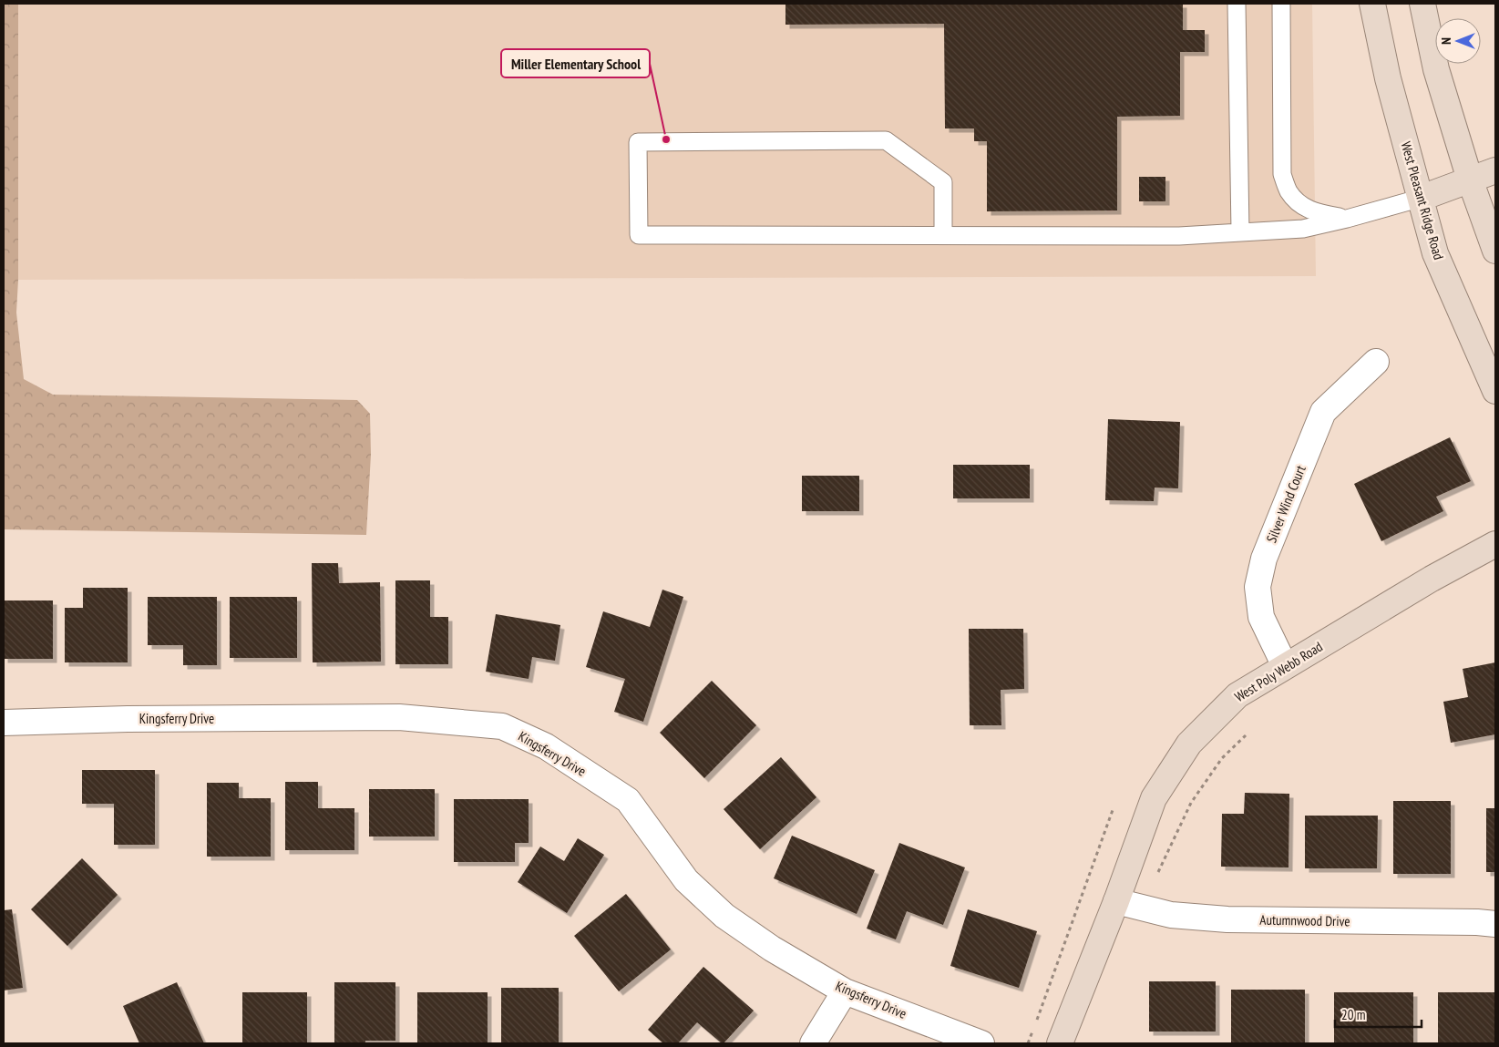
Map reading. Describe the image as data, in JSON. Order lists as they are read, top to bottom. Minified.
{"streets":{"street":["West Pleasant Ridge Road","Silver Wind Court","West Poly Webb Road","Kingsferry Drive","Autumnwood Drive"]},"crossings":[["Silver Wind Court","West Poly Webb Road"],["West Poly Webb Road","Autumnwood Drive"]],"places":["Miller Elementary School"],"scale_bar":"20 m","north":"left"}
